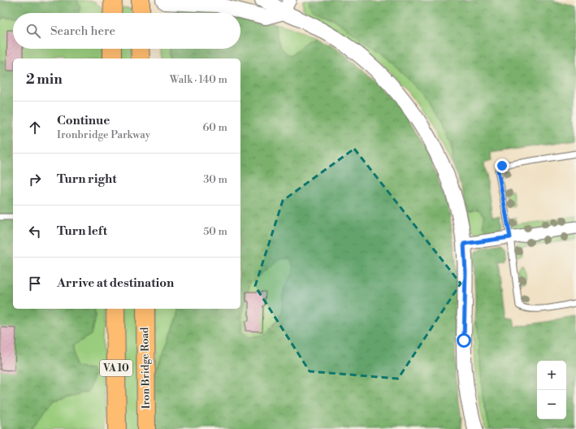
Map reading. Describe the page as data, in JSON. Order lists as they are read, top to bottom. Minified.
{"streets":{"main road":["VA 10","Iron Bridge Road"]},"page":{"search":"Search here","heading":["2 min","Walk · 140 m"],"list":[["Continue","Ironbridge Parkway","60 m"],["Turn right","30 m"],["Turn left","50 m"],"Arrive at destination"],"map_buttons":["+","−"]}}
